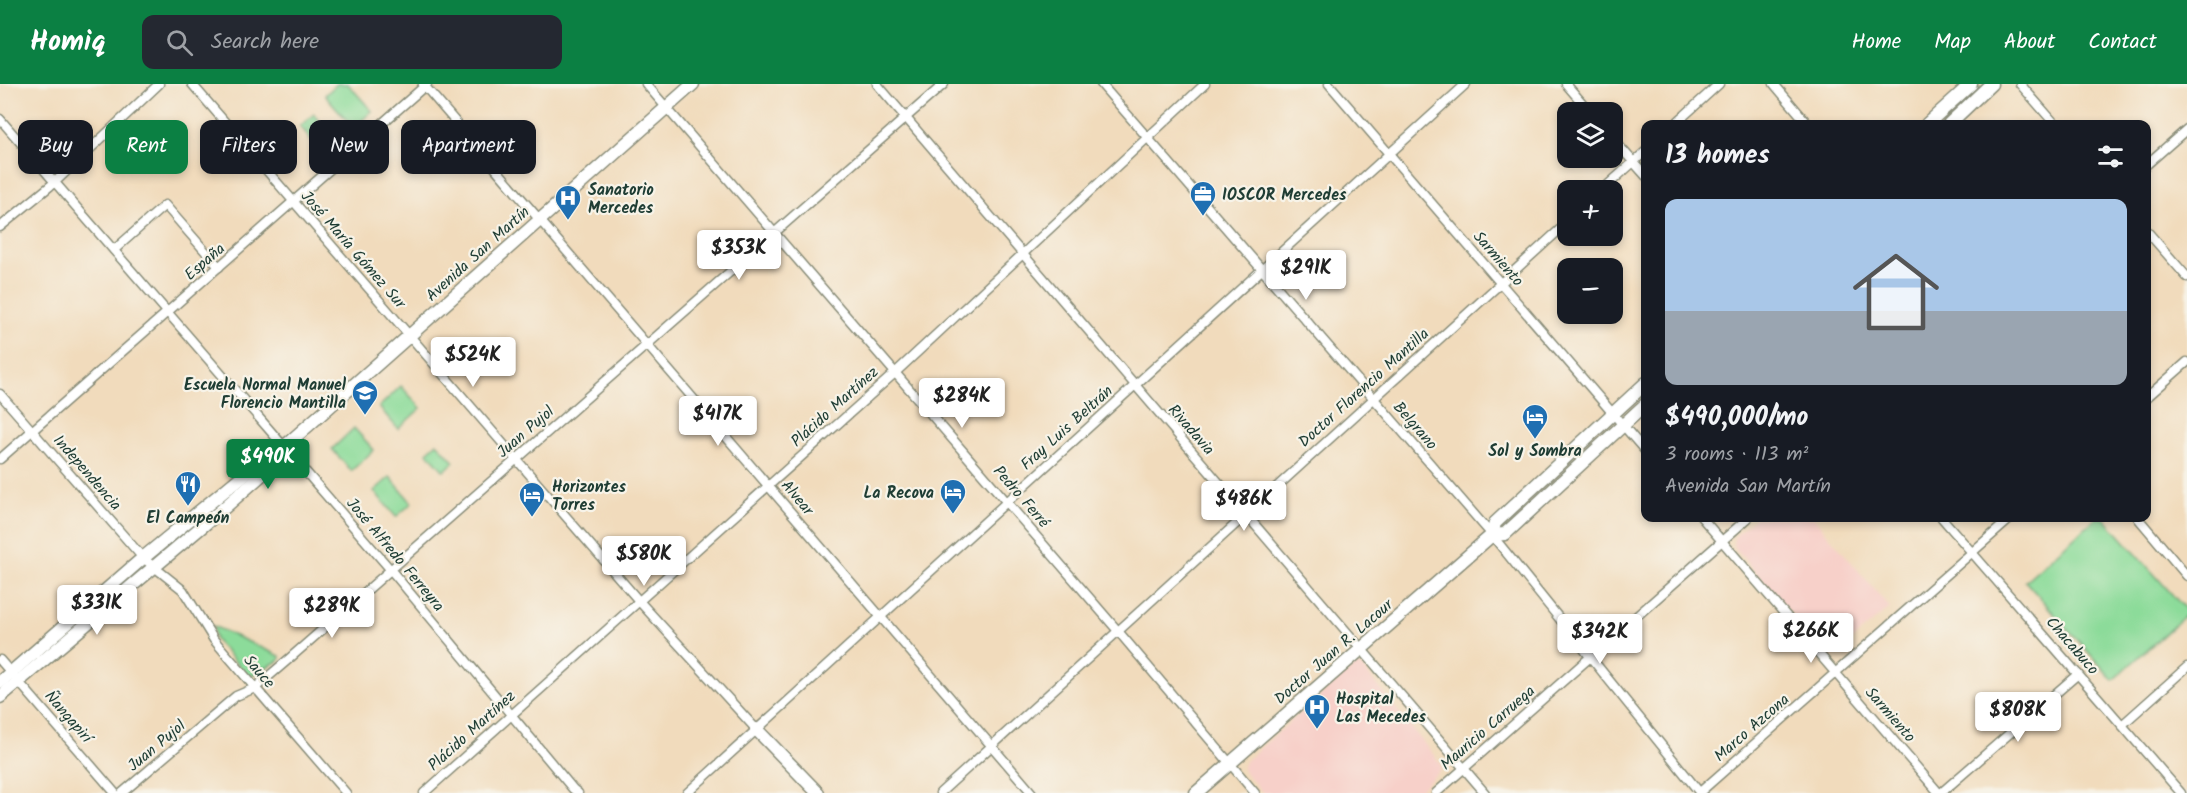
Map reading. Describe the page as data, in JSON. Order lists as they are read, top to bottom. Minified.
{"streets":{"street":["José María Gómez Sur","Avenida San Martín","Sarmiento","España","Doctor Florencio Mantilla","Plácido Martínez","Belgrano","Fray Luis Beltrán","Rivadavia","Juan Pujol","Independencia","Pedro Ferré","Alvear","José Alfredo Ferreyra","Chacabuco","Doctor Juan R. Lacour","Sauce","Ñangapirí","Mauricio Carruega","Marco Azcona"]},"crossings":[["José María Gómez Sur","Avenida San Martín"],["José María Gómez Sur","España"],["José María Gómez Sur","Plácido Martínez"],["José María Gómez Sur","Fray Luis Beltrán"],["José María Gómez Sur","Juan Pujol"],["Avenida San Martín","Independencia"],["Avenida San Martín","Pedro Ferré"],["Avenida San Martín","Alvear"],["Avenida San Martín","José Alfredo Ferreyra"],["Avenida San Martín","Sauce"],["Avenida San Martín","Ñangapirí"],["Sarmiento","Doctor Florencio Mantilla"],["Sarmiento","Fray Luis Beltrán"],["Sarmiento","Mauricio Carruega"],["Sarmiento","Marco Azcona"],["España","Independencia"],["España","Alvear"],["España","José Alfredo Ferreyra"],["Doctor Florencio Mantilla","Belgrano"],["Doctor Florencio Mantilla","Rivadavia"],["Doctor Florencio Mantilla","Pedro Ferré"],["Doctor Florencio Mantilla","Alvear"],["Plácido Martínez","Belgrano"],["Plácido Martínez","Rivadavia"],["Plácido Martínez","Pedro Ferré"],["Plácido Martínez","Alvear"],["Plácido Martínez","José Alfredo Ferreyra"],["Belgrano","Fray Luis Beltrán"],["Belgrano","Doctor Juan R. Lacour"],["Belgrano","Mauricio Carruega"],["Belgrano","Marco Azcona"],["Fray Luis Beltrán","Rivadavia"],["Fray Luis Beltrán","Pedro Ferré"],["Fray Luis Beltrán","Alvear"],["Rivadavia","Juan Pujol"],["Rivadavia","Doctor Juan R. Lacour"],["Rivadavia","Mauricio Carruega"],["Juan Pujol","Pedro Ferré"],["Juan Pujol","Alvear"],["Juan Pujol","José Alfredo Ferreyra"],["Juan Pujol","Sauce"],["Independencia","Sauce"],["Pedro Ferré","Doctor Juan R. Lacour"],["Chacabuco","Marco Azcona"]],"places":{"office":["IOSCOR Mercedes"],"hospital":["Sanatorio Mercedes","Hospital Las Mecedes"],"school or university":["Escuela Normal Manuel Florencio Mantilla"],"hotel":["Sol y Sombra","La Recova","Horizontes Torres"],"restaurant":["El Campeón"]},"page":{"header":"Homiq","search":"Search here","nav":["Home","Map","About","Contact"],"map_buttons":["+","−"],"chip":["Buy","Rent","Filters","New","Apartment"],"heading":"13 homes","list":[{"name":"$490,000/mo","note":"3 rooms · 113 m² · Avenida San Martín"}],"price":["$353K","$291K","$524K","$284K","$417K","$490K","$486K","$580K","$331K","$289K","$266K","$342K","$808K"]}}
